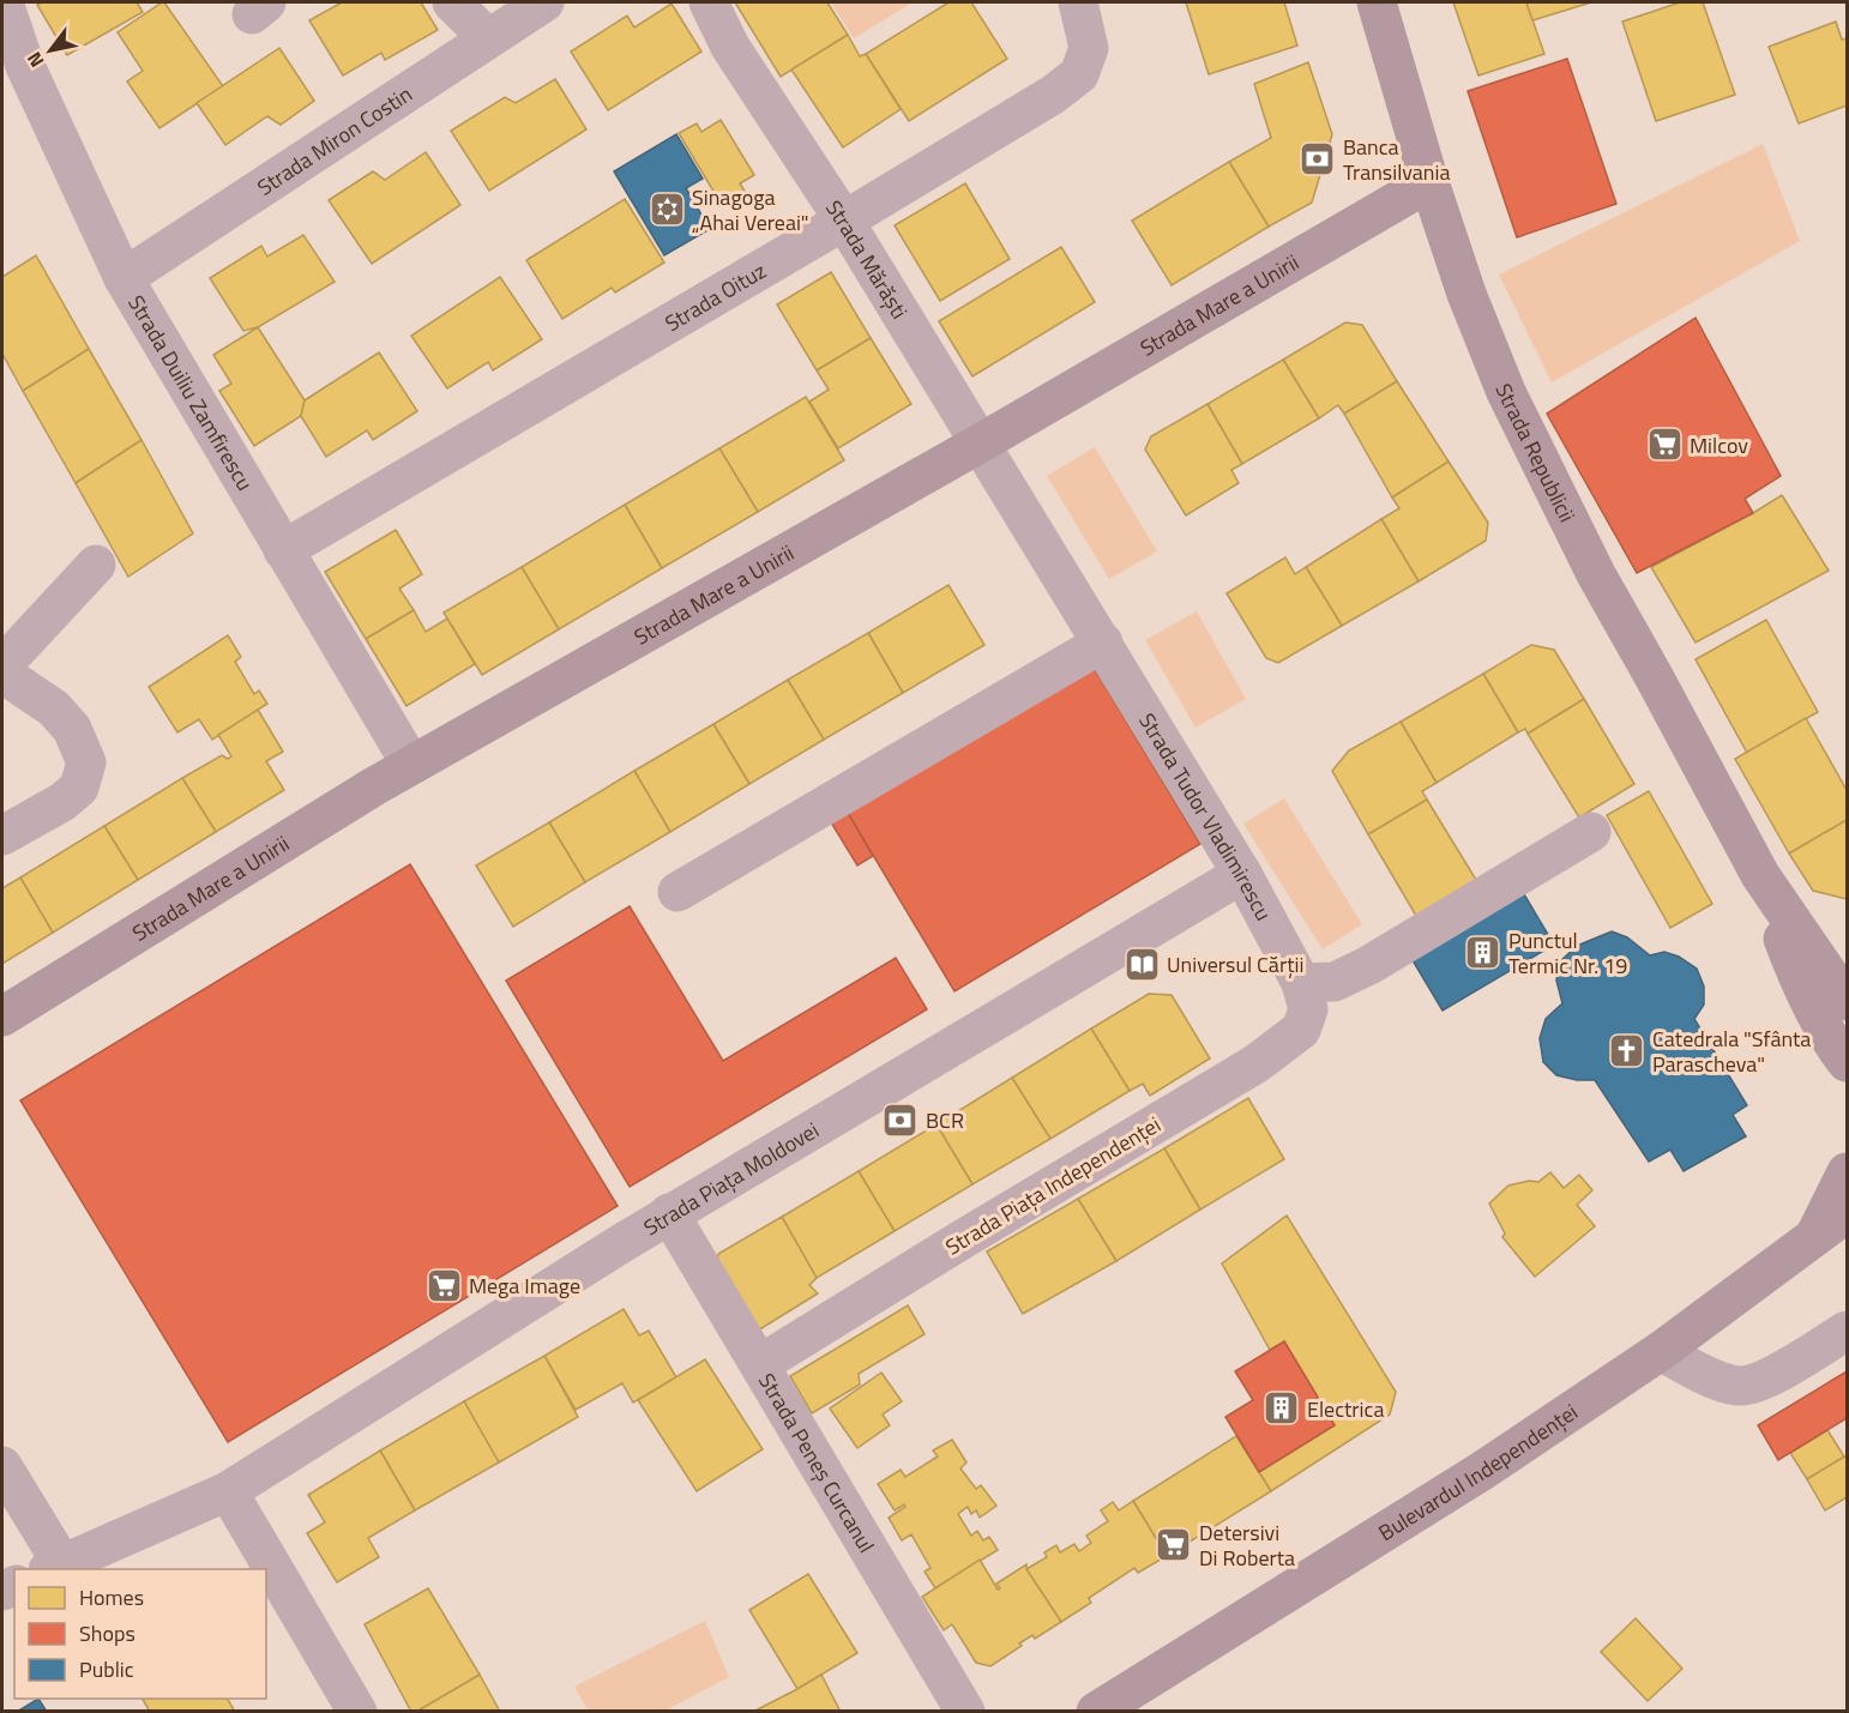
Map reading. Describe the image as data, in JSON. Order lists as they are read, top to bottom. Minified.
{"streets":{"main road":["Strada Mare a Unirii","Strada Republicii","Bulevardul Independenței"],"street":["Strada Miron Costin","Strada Mărăști","Strada Oituz","Strada Duiliu Zamfirescu","Strada Tudor Vladimirescu","Strada Piața Moldovei","Strada Piața Independenței","Strada Peneș Curcanul"]},"crossings":[["Strada Miron Costin","Strada Duiliu Zamfirescu"],["Strada Mărăști","Strada Oituz"],["Strada Mărăști","Strada Mare a Unirii"],["Strada Mărăști","Strada Tudor Vladimirescu"],["Strada Oituz","Strada Duiliu Zamfirescu"],["Strada Mare a Unirii","Strada Duiliu Zamfirescu"],["Strada Mare a Unirii","Strada Republicii"],["Strada Mare a Unirii","Strada Tudor Vladimirescu"],["Strada Tudor Vladimirescu","Strada Piața Moldovei"],["Strada Tudor Vladimirescu","Strada Piața Independenței"],["Strada Piața Moldovei","Strada Peneș Curcanul"],["Strada Piața Independenței","Strada Peneș Curcanul"]],"places":{"bank":["Banca Transilvania","BCR"],"synagogue":["Sinagoga „Ahai Vereai\""],"supermarket":["Milcov","Mega Image","Detersivi Di Roberta"],"building":["Punctul Termic Nr. 19","Electrica"],"library":["Universul Cărții"],"church":["Catedrala \"Sfânta Parascheva\""]},"legend":["Homes","Shops","Public"],"north":"bottom left"}
